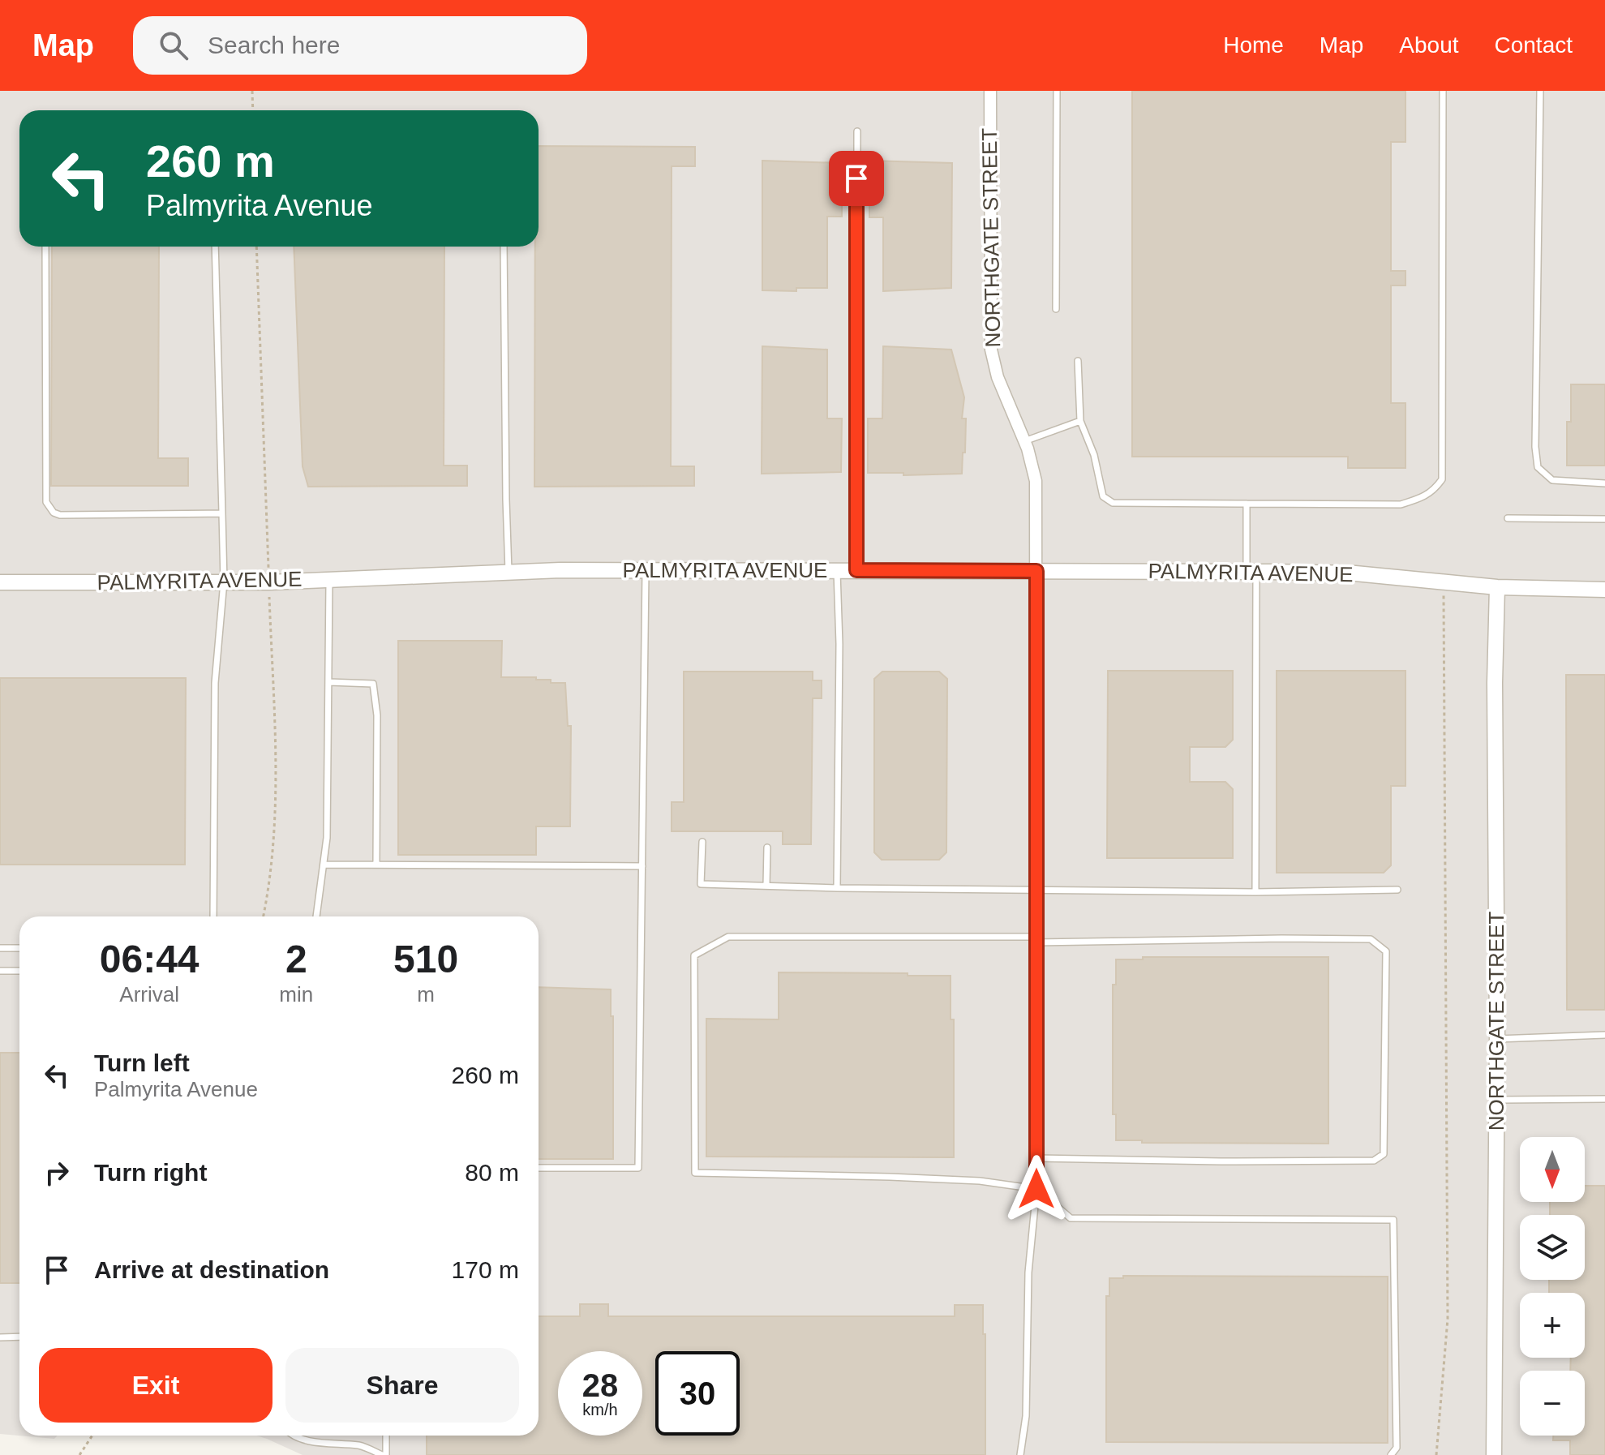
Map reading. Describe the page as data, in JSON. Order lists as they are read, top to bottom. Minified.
{"streets":{"street":["NORTHGATE STREET","PALMYRITA AVENUE"]},"crossings":[["NORTHGATE STREET","PALMYRITA AVENUE"]],"north":"bottom","page":{"header":"Map","search":"Search here","nav":["Home","Map","About","Contact"],"turn":["260 m","Palmyrita Avenue"],"eta":["06:44","Arrival","2","min","510","m"],"list":[{"name":"Turn left","note":"Palmyrita Avenue","value":"260 m"},{"name":"Turn right","value":"80 m"},{"name":"Arrive at destination","value":"170 m"}],"map_buttons":["+","−"],"buttons":["Exit","Share"],"speed":"28 km/h","limit":"30"}}
